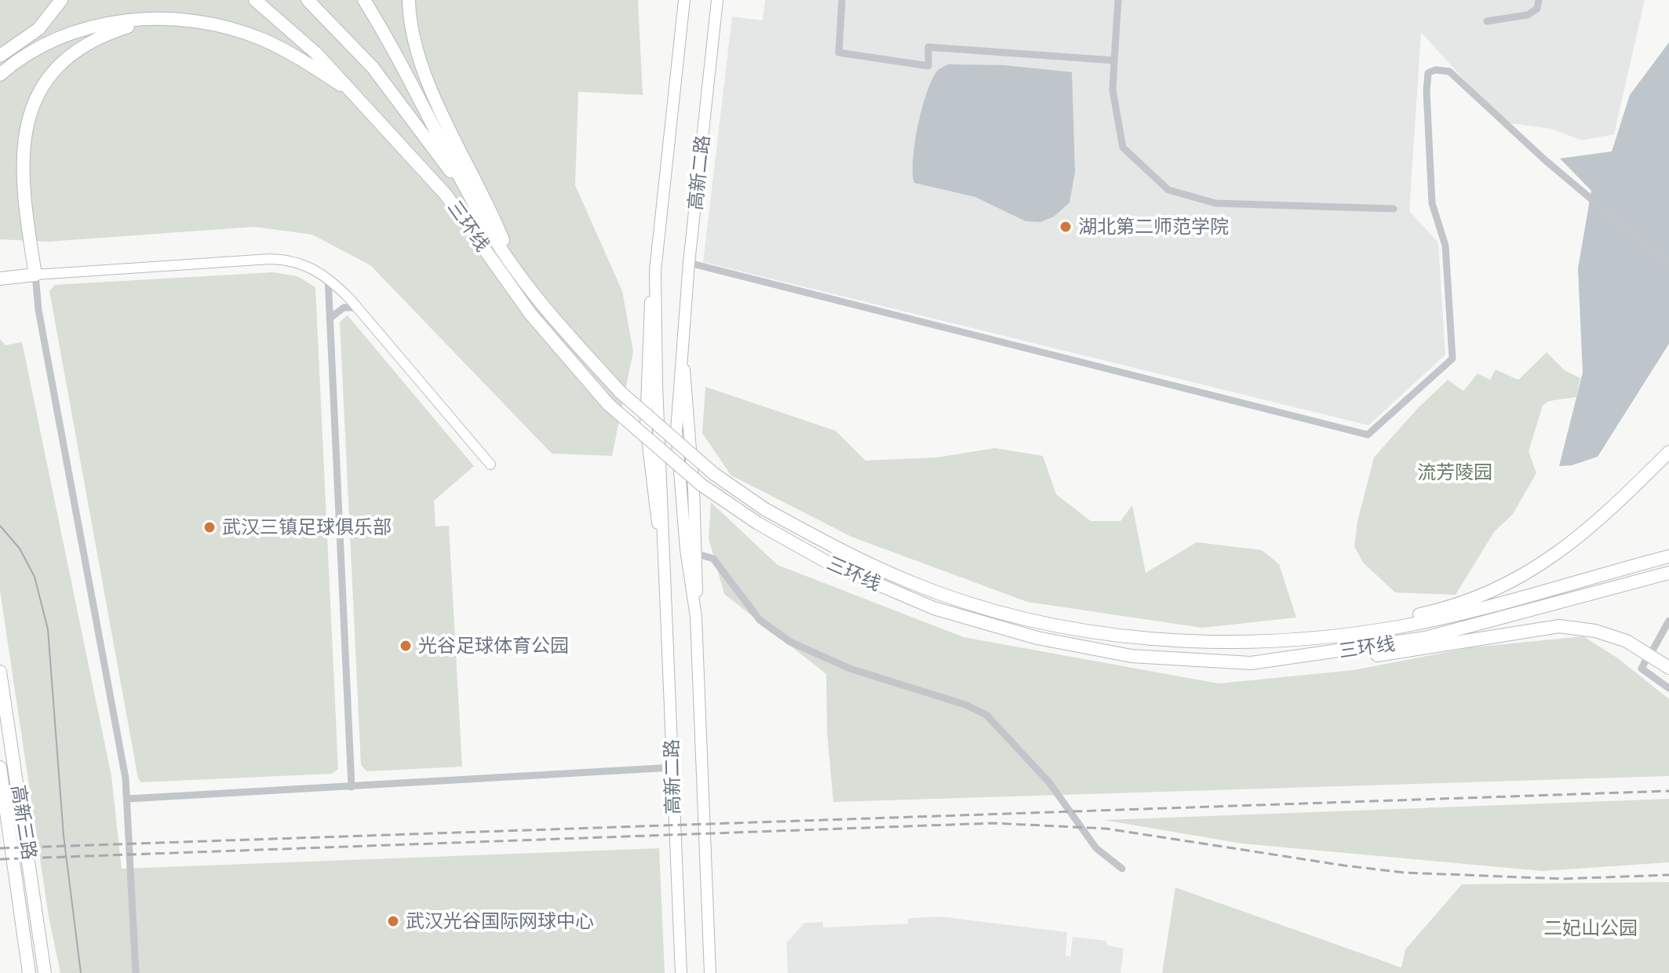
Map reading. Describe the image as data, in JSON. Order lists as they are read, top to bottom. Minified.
{"streets":{"highway":["三环线","高新三路"],"main road":["高新二路"]},"parks":["流芳陵园","二妃山公园"],"places":["湖北第二师范学院","武汉三镇足球俱乐部","光谷足球体育公园","武汉光谷国际网球中心"]}
